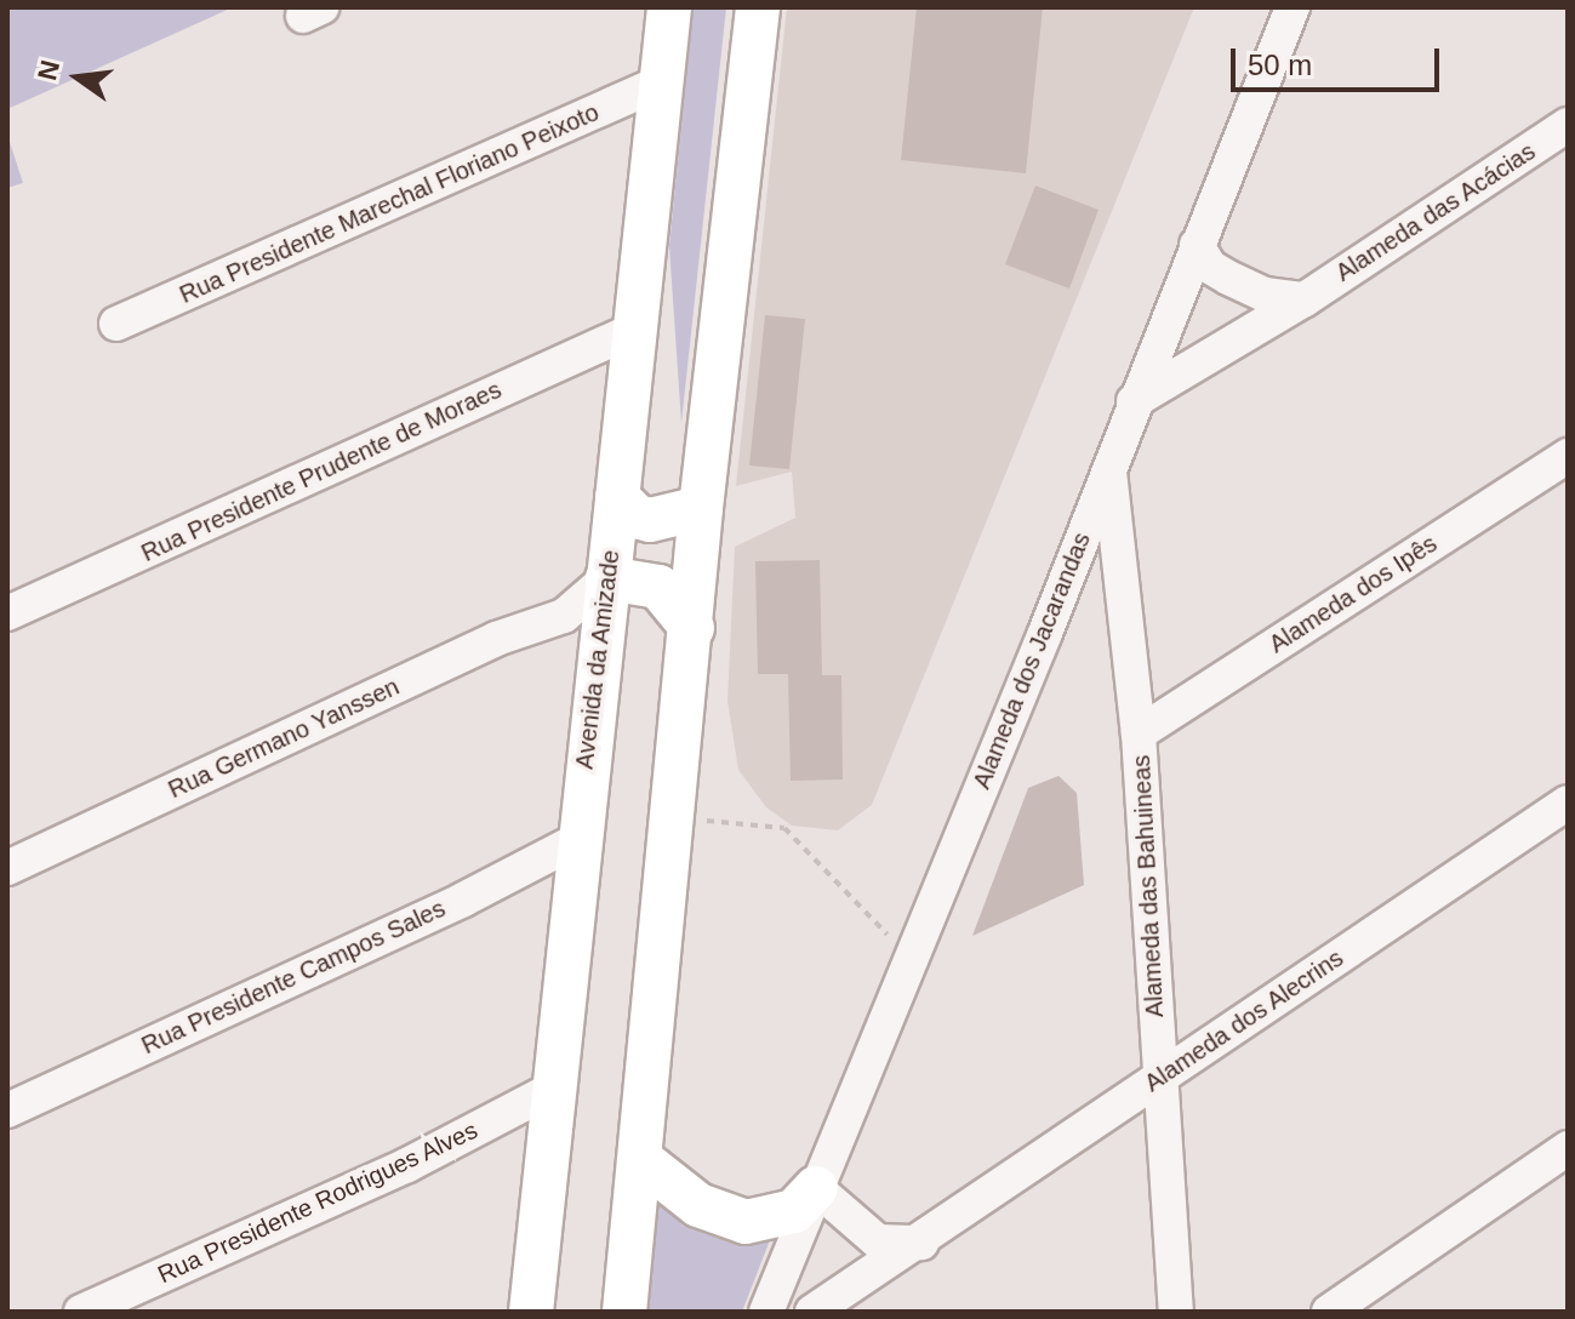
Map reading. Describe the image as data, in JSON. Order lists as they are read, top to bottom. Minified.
{"streets":{"main road":["Avenida da Amizade"],"street":["Rua Presidente Marechal Floriano Peixoto","Alameda das Acácias","Rua Presidente Prudente de Moraes","Alameda dos Ipês","Alameda dos Jacarandas","Rua Germano Yanssen","Alameda das Bahuineas","Rua Presidente Campos Sales","Alameda dos Alecrins","Rua Presidente Rodrigues Alves"]},"crossings":[["Rua Presidente Marechal Floriano Peixoto","Avenida da Amizade"],["Alameda das Acácias","Alameda dos Jacarandas"],["Rua Presidente Prudente de Moraes","Avenida da Amizade"],["Alameda dos Ipês","Alameda das Bahuineas"],["Avenida da Amizade","Rua Germano Yanssen"],["Avenida da Amizade","Rua Presidente Campos Sales"],["Avenida da Amizade","Rua Presidente Rodrigues Alves"],["Alameda dos Jacarandas","Alameda das Bahuineas"],["Alameda das Bahuineas","Alameda dos Alecrins"]],"scale_bar":"50 m","north":"left"}
